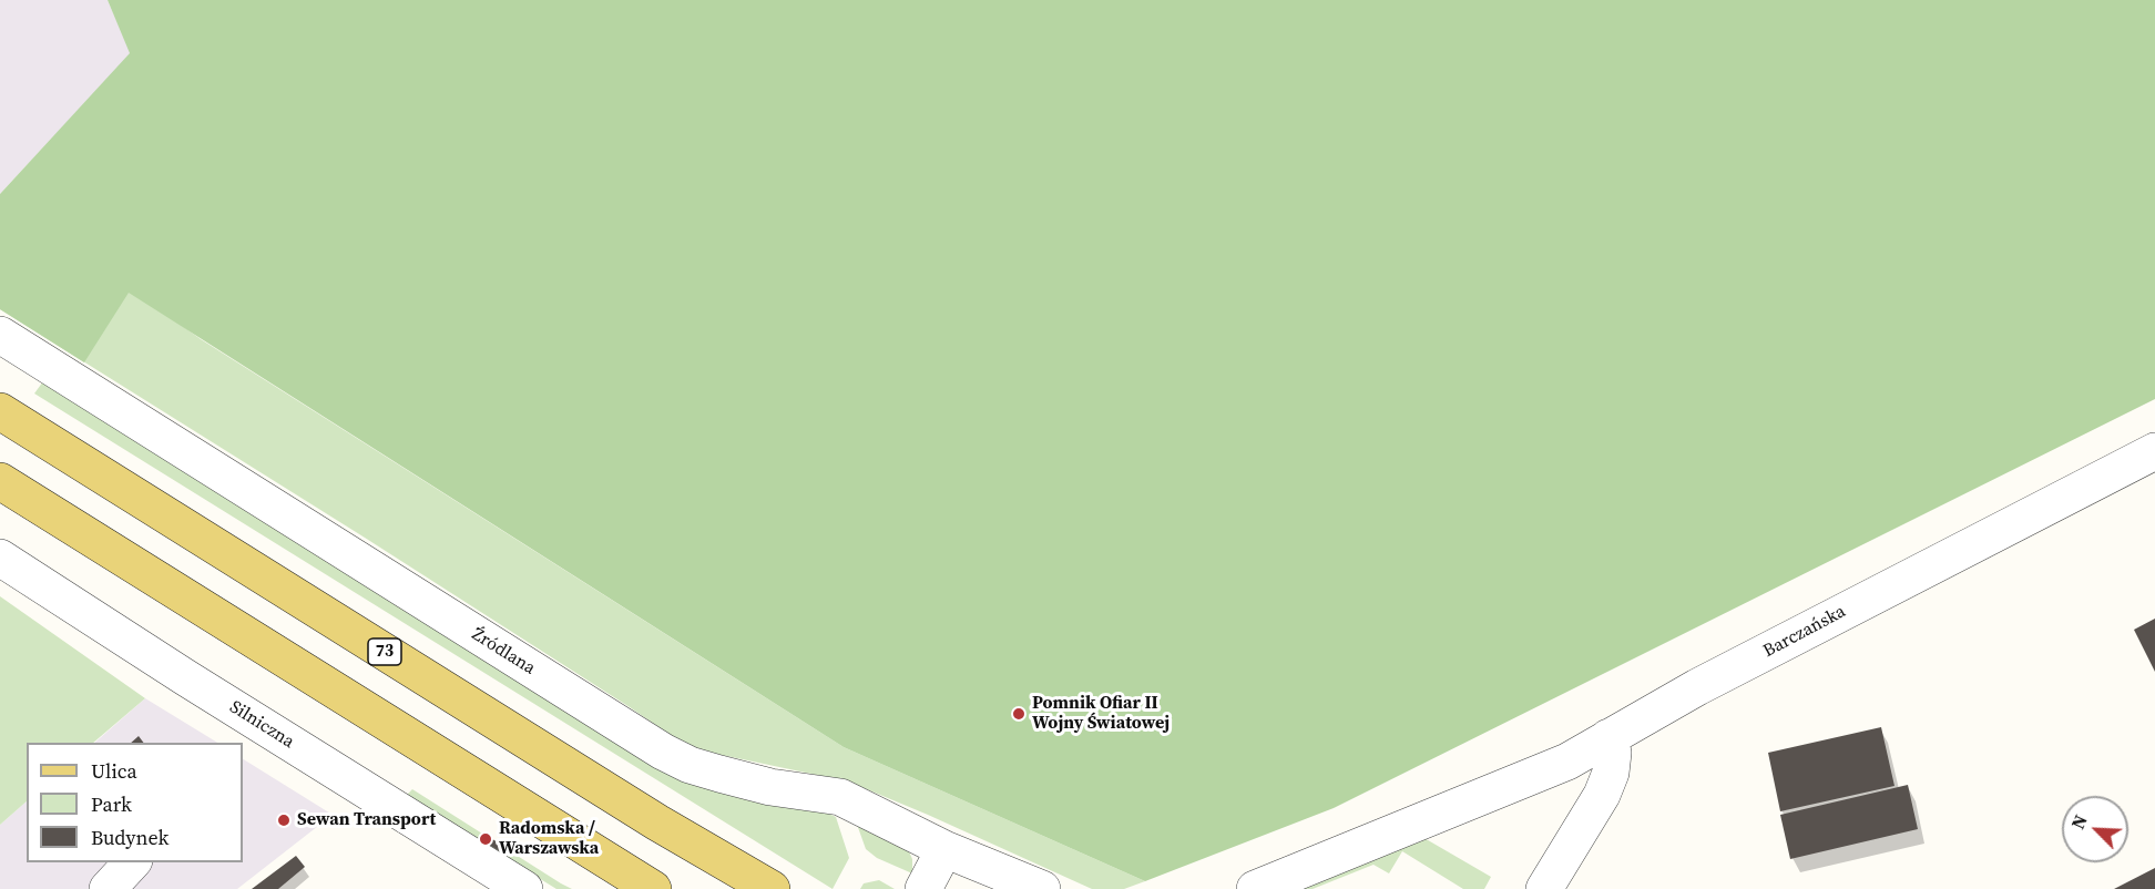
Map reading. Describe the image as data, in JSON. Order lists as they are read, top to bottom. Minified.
{"streets":{"main road":["73"],"street":["Barczańska","Źródlana","Silniczna"]},"places":["Pomnik Ofiar II Wojny Światowej","Sewan Transport","Radomska / Warszawska"],"legend":["Ulica","Park","Budynek"],"north":"top left"}
